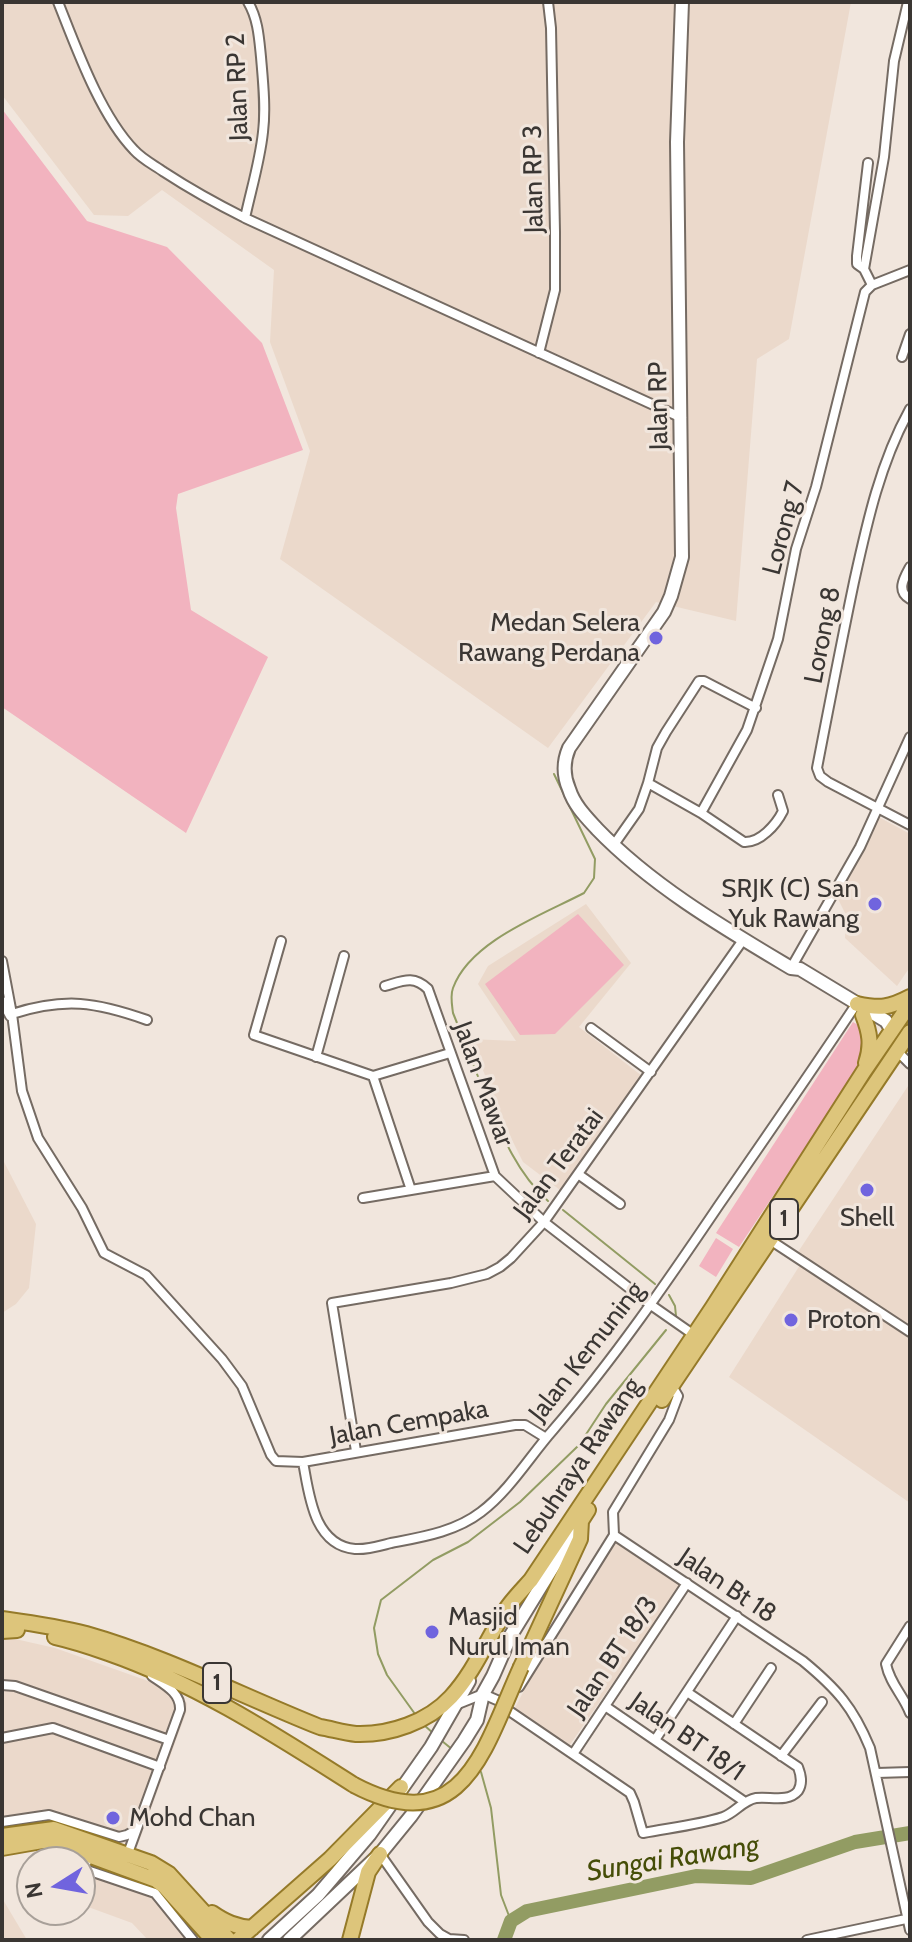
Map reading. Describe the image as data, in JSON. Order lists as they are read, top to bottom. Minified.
{"streets":{"main road":["1","Lebuhraya Rawang"],"street":["Jalan RP 2","Jalan RP 3","Jalan RP","Lorong 7","Lorong 8","Jalan Mawar","Jalan Teratai","Jalan Kemuning","Jalan Cempaka","Jalan Bt 18","Jalan BT 18/3","Jalan BT 18/1"]},"crossings":[["Jalan Mawar","Jalan Teratai"],["Jalan Mawar","Jalan Kemuning"],["Jalan Mawar","Lebuhraya Rawang"],["Jalan Teratai","Jalan Cempaka"],["1","Lebuhraya Rawang"],["Jalan Kemuning","Jalan Cempaka"],["Jalan Bt 18","Jalan BT 18/3"],["Jalan BT 18/3","Jalan BT 18/1"]],"water":["Sungai Rawang"],"places":["Medan Selera Rawang Perdana","SRJK (C) San Yuk Rawang","Shell","Proton","Masjid Nurul Iman","Mohd Chan"],"north":"left"}
